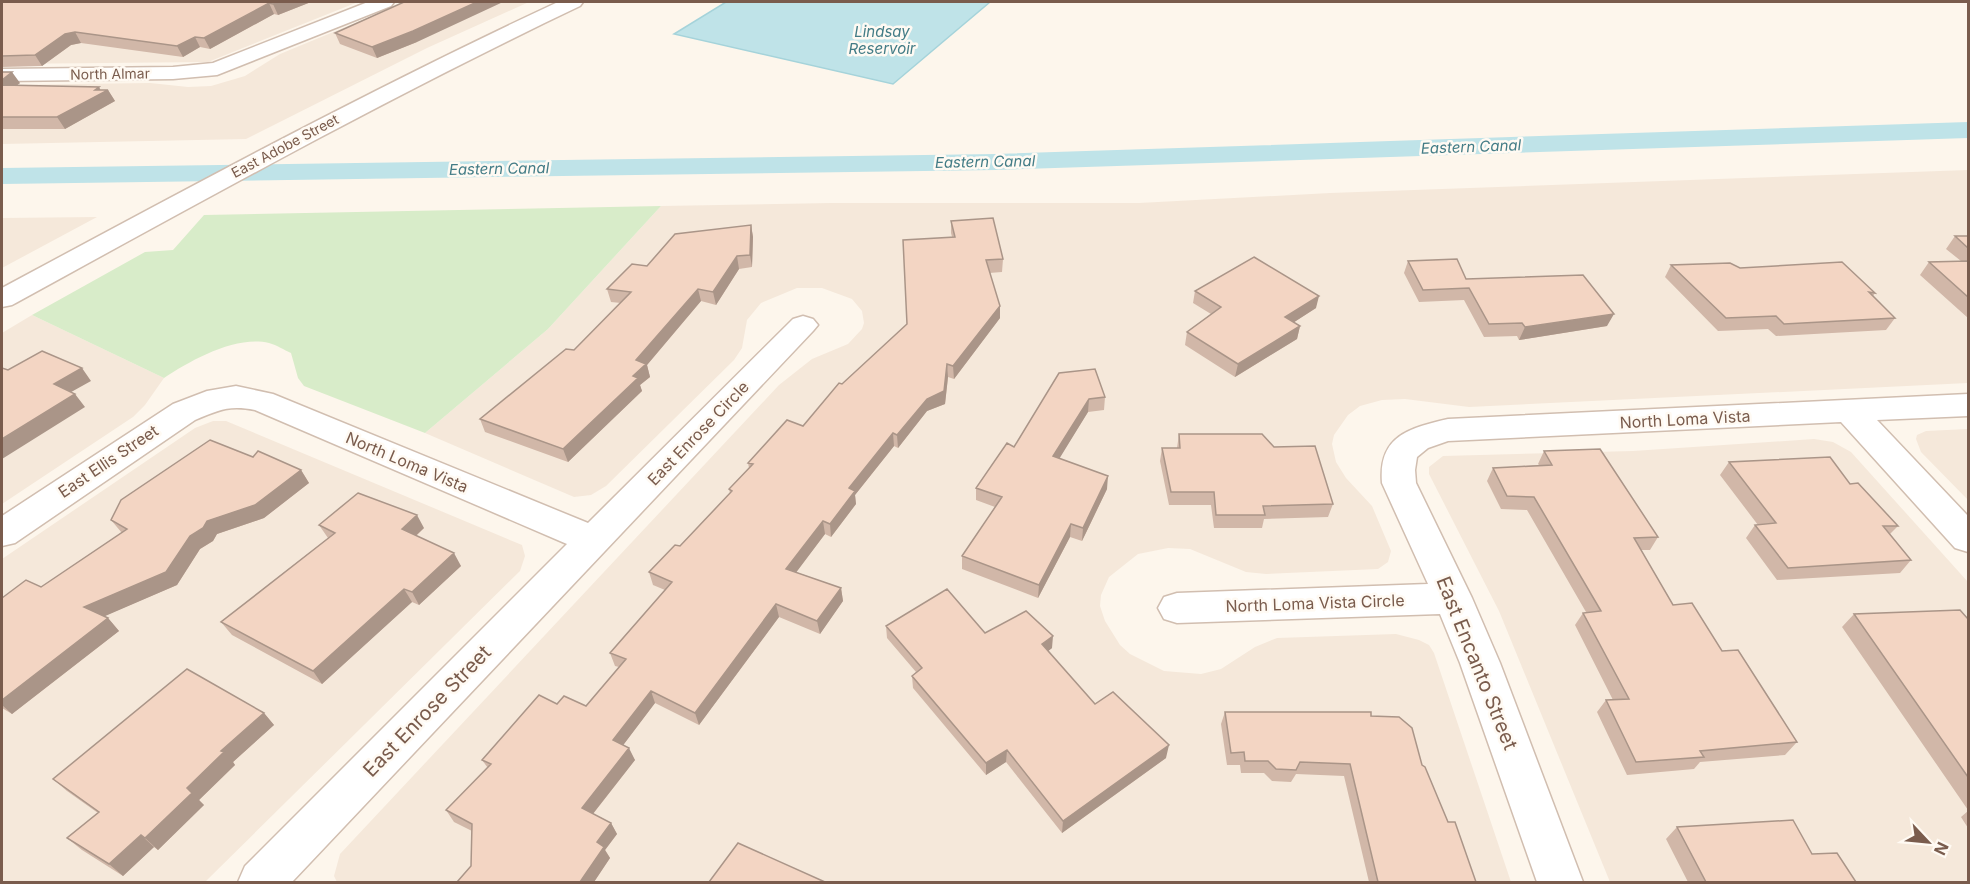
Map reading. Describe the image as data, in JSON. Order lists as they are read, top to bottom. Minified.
{"streets":{"street":["North Almar","East Adobe Street","North Loma Vista","East Enrose Circle","East Ellis Street","North Loma Vista Circle","East Encanto Street","East Enrose Street"]},"crossings":[["North Loma Vista","East Enrose Circle"],["North Loma Vista","East Ellis Street"],["North Loma Vista","East Encanto Street"],["North Loma Vista","East Enrose Street"],["East Enrose Circle","East Enrose Street"],["North Loma Vista Circle","East Encanto Street"]],"water":["Lindsay Reservoir","Eastern Canal"],"north":"bottom right"}
